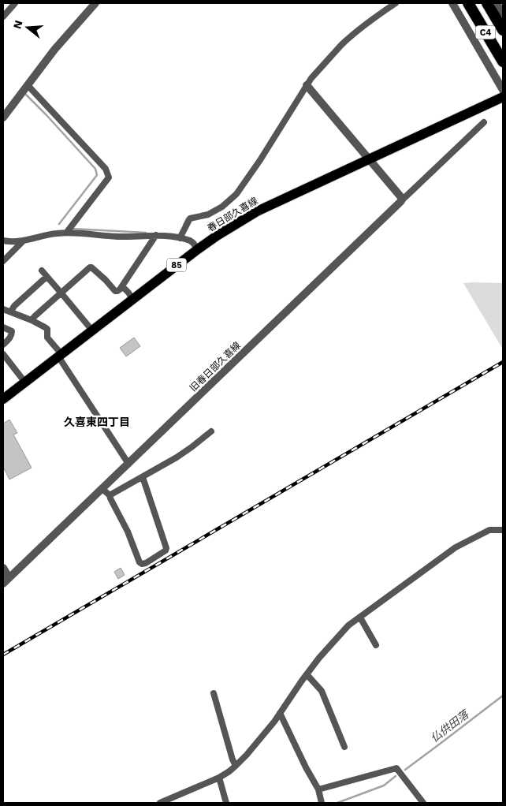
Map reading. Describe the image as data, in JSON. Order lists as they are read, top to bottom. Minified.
{"streets":{"highway":["C4"],"main road":["春日部久喜線","85"],"street":["旧春日部久喜線"]},"districts":["久喜東四丁目"],"water":["仏供田落"],"north":"left"}
